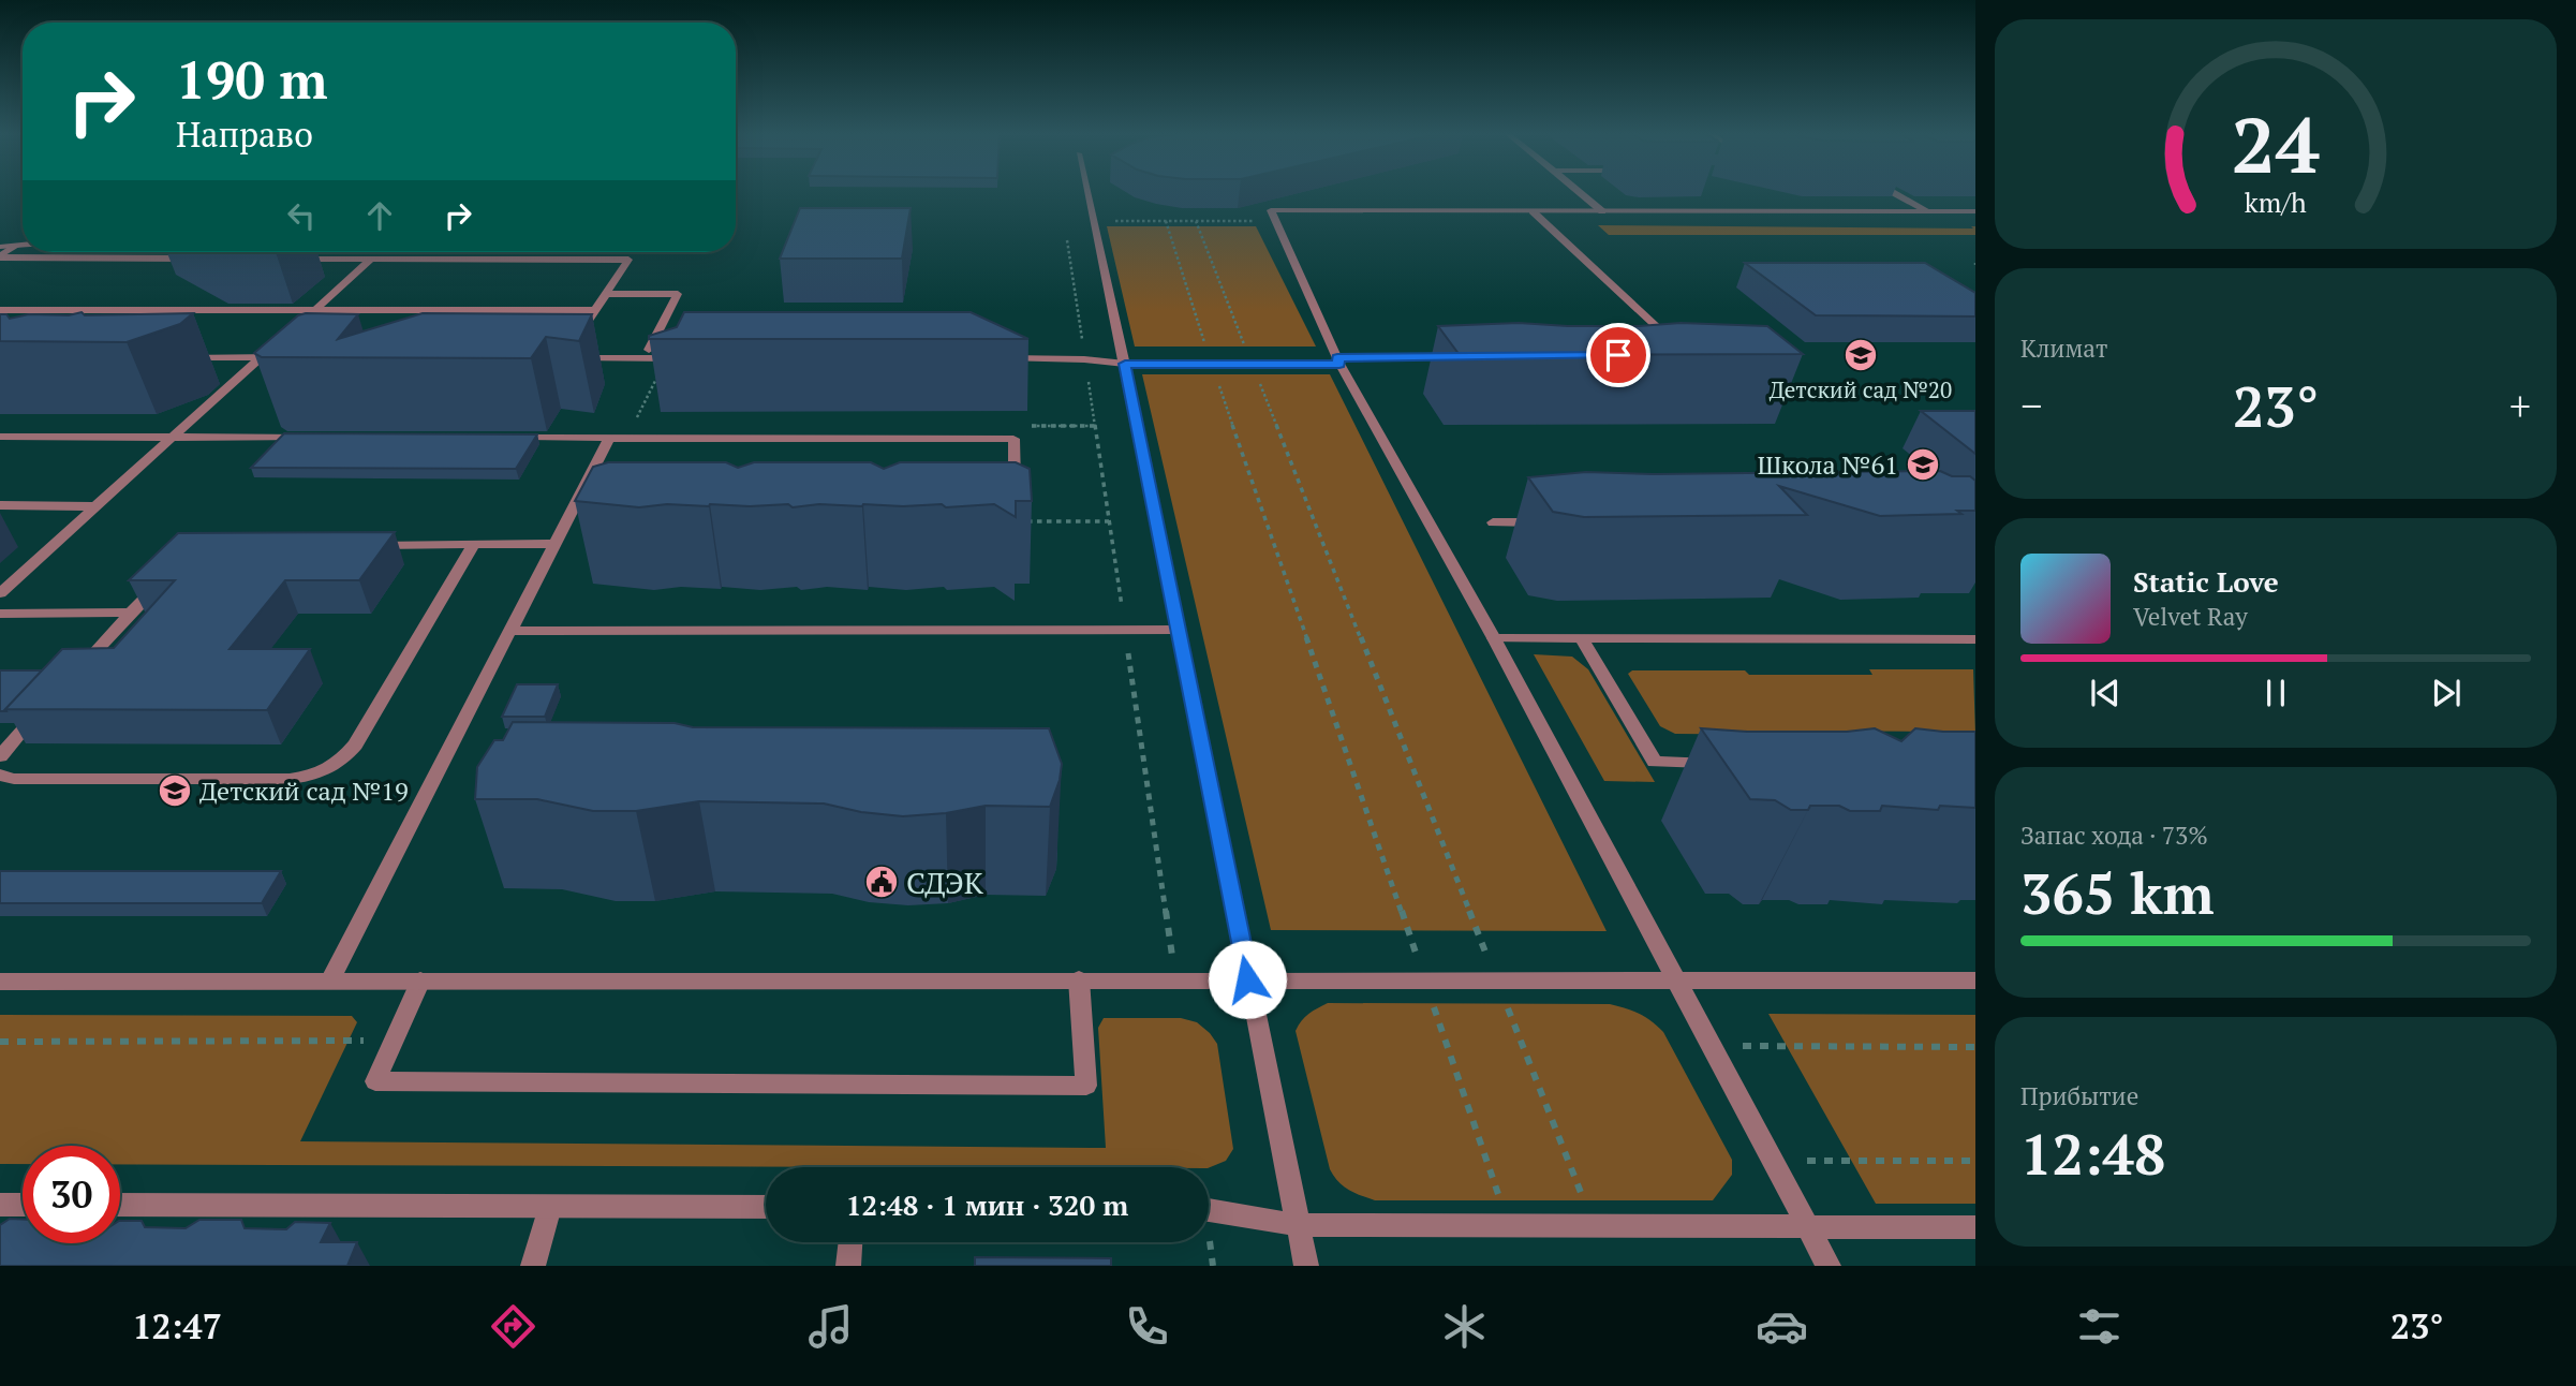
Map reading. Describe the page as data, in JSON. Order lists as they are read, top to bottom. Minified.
{"places":{"school or university":["Детский сад №20","Школа №61","Детский сад №19"],"public building":["СДЭК"]},"page":{"turn":["190 m","Направо"],"tile":["Климат",["Запас хода · 73%","365 km"],["Прибытие","12:48"]],"heat":["−","23°","+"],"song":["Static Love","Velvet Ray"],"limit":"30","trip":"12:48 · 1 мин · 320 m","tabs":["12:47","23°"],"gauge":["24","km/h"]}}
